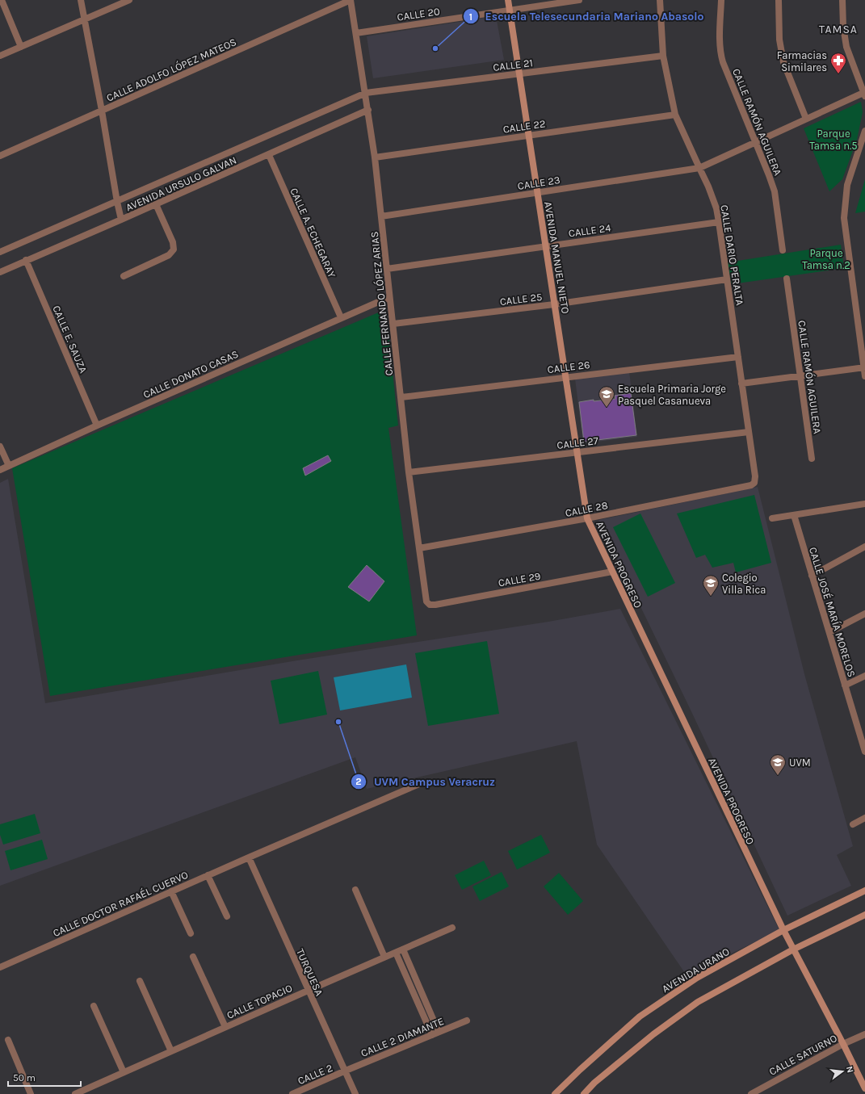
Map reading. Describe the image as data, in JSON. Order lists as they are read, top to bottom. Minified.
{"streets":{"street":["CALLE 20","CALLE 21","CALLE ADOLFO LÓPEZ MATEOS","CALLE RAMÓN AGUILERA","CALLE 22","CALLE 23","AVENIDA URSULO GALVAN","CALLE 24","CALLE A. ECHEGARAY","CALLE DARIO PERALTA","AVENIDA MANUEL NIETO","CALLE 25","CALLE FERNANDO LÓPEZ ARIAS","CALLE E. SAUZA","CALLE 26","CALLE DONATO CASAS","CALLE 27","CALLE 28","AVENIDA PROGRESO","CALLE 29","CALLE JOSÉ MARÍA MORELOS","CALLE DOCTOR RAFAÉL CUERVO","AVENIDA URANO","TURQUESA","CALLE TOPACIO","CALLE 2 DIAMANTE","CALLE SATURNO","CALLE 2"]},"crossings":[["CALLE 20","AVENIDA MANUEL NIETO"],["CALLE 20","CALLE FERNANDO LÓPEZ ARIAS"],["CALLE 21","AVENIDA URSULO GALVAN"],["CALLE 21","CALLE DARIO PERALTA"],["CALLE 21","AVENIDA MANUEL NIETO"],["CALLE 21","CALLE FERNANDO LÓPEZ ARIAS"],["CALLE ADOLFO LÓPEZ MATEOS","CALLE FERNANDO LÓPEZ ARIAS"],["CALLE RAMÓN AGUILERA","CALLE 23"],["CALLE 22","CALLE DARIO PERALTA"],["CALLE 22","AVENIDA MANUEL NIETO"],["CALLE 22","CALLE FERNANDO LÓPEZ ARIAS"],["CALLE 23","CALLE DARIO PERALTA"],["CALLE 23","AVENIDA MANUEL NIETO"],["CALLE 23","CALLE FERNANDO LÓPEZ ARIAS"],["AVENIDA URSULO GALVAN","CALLE A. ECHEGARAY"],["AVENIDA URSULO GALVAN","CALLE FERNANDO LÓPEZ ARIAS"],["AVENIDA URSULO GALVAN","CALLE E. SAUZA"],["CALLE 24","CALLE DARIO PERALTA"],["CALLE 24","AVENIDA MANUEL NIETO"],["CALLE 24","CALLE FERNANDO LÓPEZ ARIAS"],["CALLE A. ECHEGARAY","CALLE DONATO CASAS"],["CALLE DARIO PERALTA","CALLE 25"],["CALLE DARIO PERALTA","CALLE 26"],["CALLE DARIO PERALTA","CALLE 27"],["CALLE DARIO PERALTA","CALLE 28"],["AVENIDA MANUEL NIETO","CALLE 25"],["AVENIDA MANUEL NIETO","CALLE 26"],["AVENIDA MANUEL NIETO","CALLE 27"],["AVENIDA MANUEL NIETO","CALLE 28"],["AVENIDA MANUEL NIETO","AVENIDA PROGRESO"],["CALLE 25","CALLE FERNANDO LÓPEZ ARIAS"],["CALLE FERNANDO LÓPEZ ARIAS","CALLE 26"],["CALLE FERNANDO LÓPEZ ARIAS","CALLE DONATO CASAS"],["CALLE FERNANDO LÓPEZ ARIAS","CALLE 27"],["CALLE FERNANDO LÓPEZ ARIAS","CALLE 28"],["CALLE FERNANDO LÓPEZ ARIAS","CALLE 29"],["CALLE E. SAUZA","CALLE DONATO CASAS"],["CALLE 28","AVENIDA PROGRESO"],["AVENIDA PROGRESO","CALLE 29"],["AVENIDA PROGRESO","AVENIDA URANO"],["AVENIDA PROGRESO","CALLE SATURNO"],["CALLE DOCTOR RAFAÉL CUERVO","TURQUESA"],["TURQUESA","CALLE TOPACIO"],["TURQUESA","CALLE 2 DIAMANTE"],["TURQUESA","CALLE 2"],["CALLE 2 DIAMANTE","CALLE 2"]],"districts":["TAMSA"],"parks":["Parque Tamsa n.5","Parque Tamsa n.2"],"places":{"other":["Escuela Telesecundaria Mariano Abasolo","UVM Campus Veracruz"],"pharmacy":["Farmacias Similares"],"school or university":["Escuela Primaria Jorge Pasquel Casanueva","Colegio Villa Rica","UVM"]},"scale_bar":"50 m","north":"right"}
